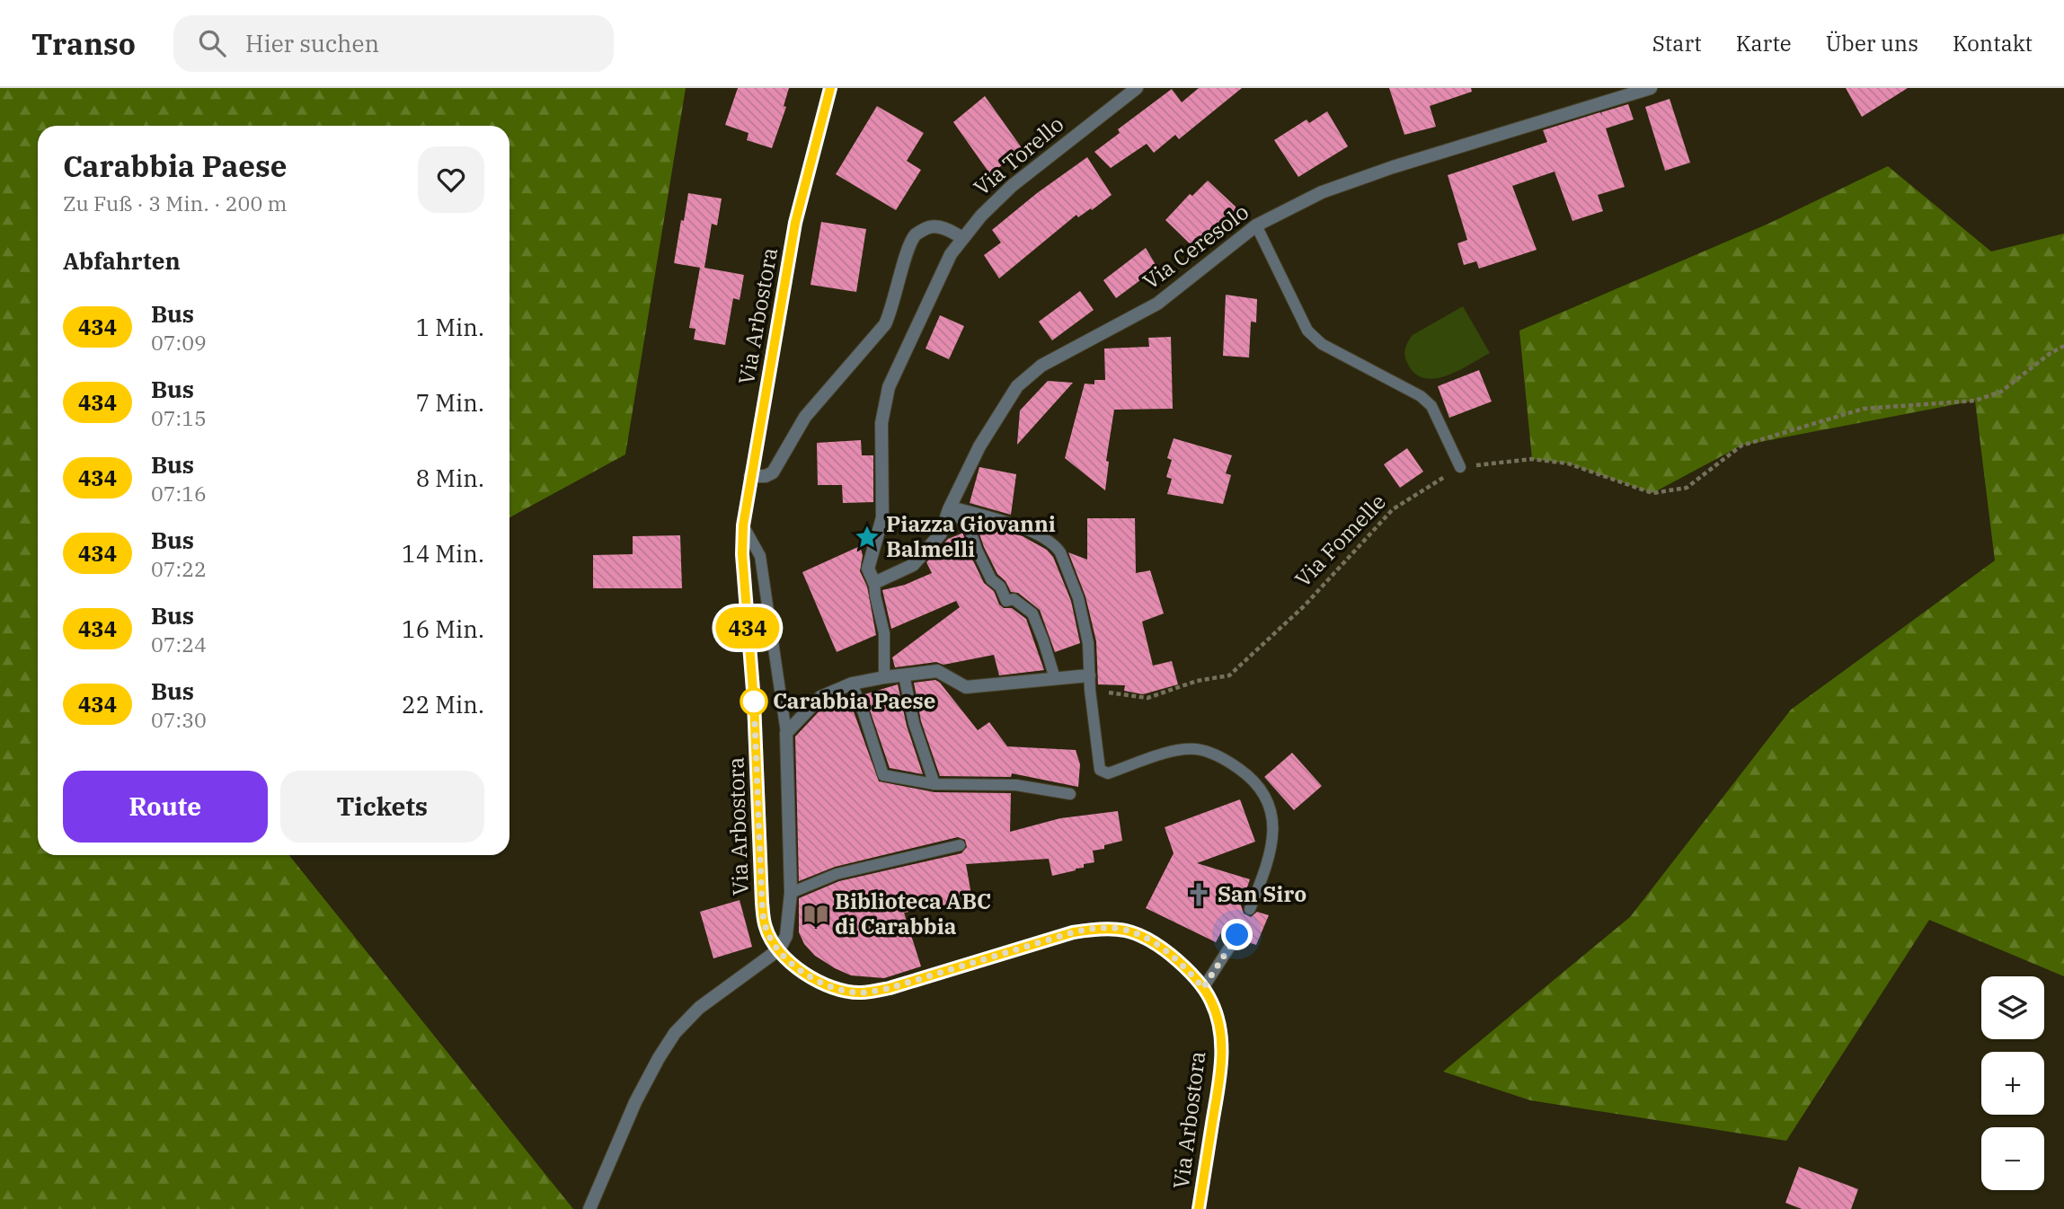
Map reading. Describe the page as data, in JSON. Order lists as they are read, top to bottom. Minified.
{"streets":{"street":["Via Torello","Via Ceresolo","Via Arbostora"],"path":["Via Fomelle"]},"crossings":[["Via Torello","Via Ceresolo"]],"places":{"place":["Piazza Giovanni Balmelli"],"other":["Carabbia Paese"],"church":["San Siro"],"library":["Biblioteca ABC di Carabbia"]},"lines":["bus line 434"],"page":{"header":"Transo","search":"Hier suchen","nav":["Start","Karte","Über uns","Kontakt"],"on_map":"434","heading":[["Carabbia Paese","Zu Fuß · 3 Min. · 200 m"],"Abfahrten"],"list":[{"mark":"434","name":"Bus","note":"07:09","value":"1 Min."},{"mark":"434","name":"Bus","note":"07:15","value":"7 Min."},{"mark":"434","name":"Bus","note":"07:16","value":"8 Min."},{"mark":"434","name":"Bus","note":"07:22","value":"14 Min."},{"mark":"434","name":"Bus","note":"07:24","value":"16 Min."},{"mark":"434","name":"Bus","note":"07:30","value":"22 Min."}],"buttons":["Route","Tickets"],"map_buttons":["+","−"]}}
